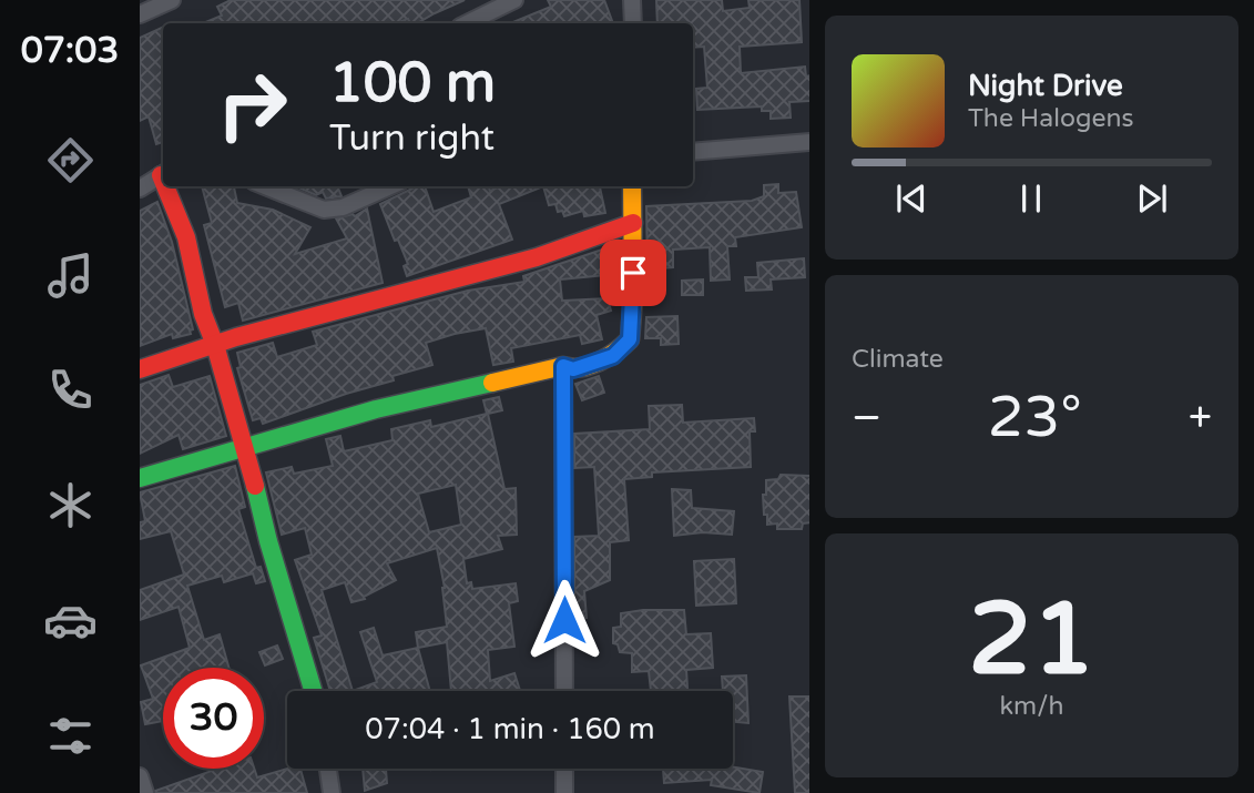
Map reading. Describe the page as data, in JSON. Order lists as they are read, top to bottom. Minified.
{"page":{"tabs":"07:03","turn":["100 m","Turn right"],"song":["Night Drive","The Halogens"],"tile":["Climate",["21","km/h"]],"heat":["−","23°","+"],"limit":"30","trip":"07:04 · 1 min · 160 m"}}
